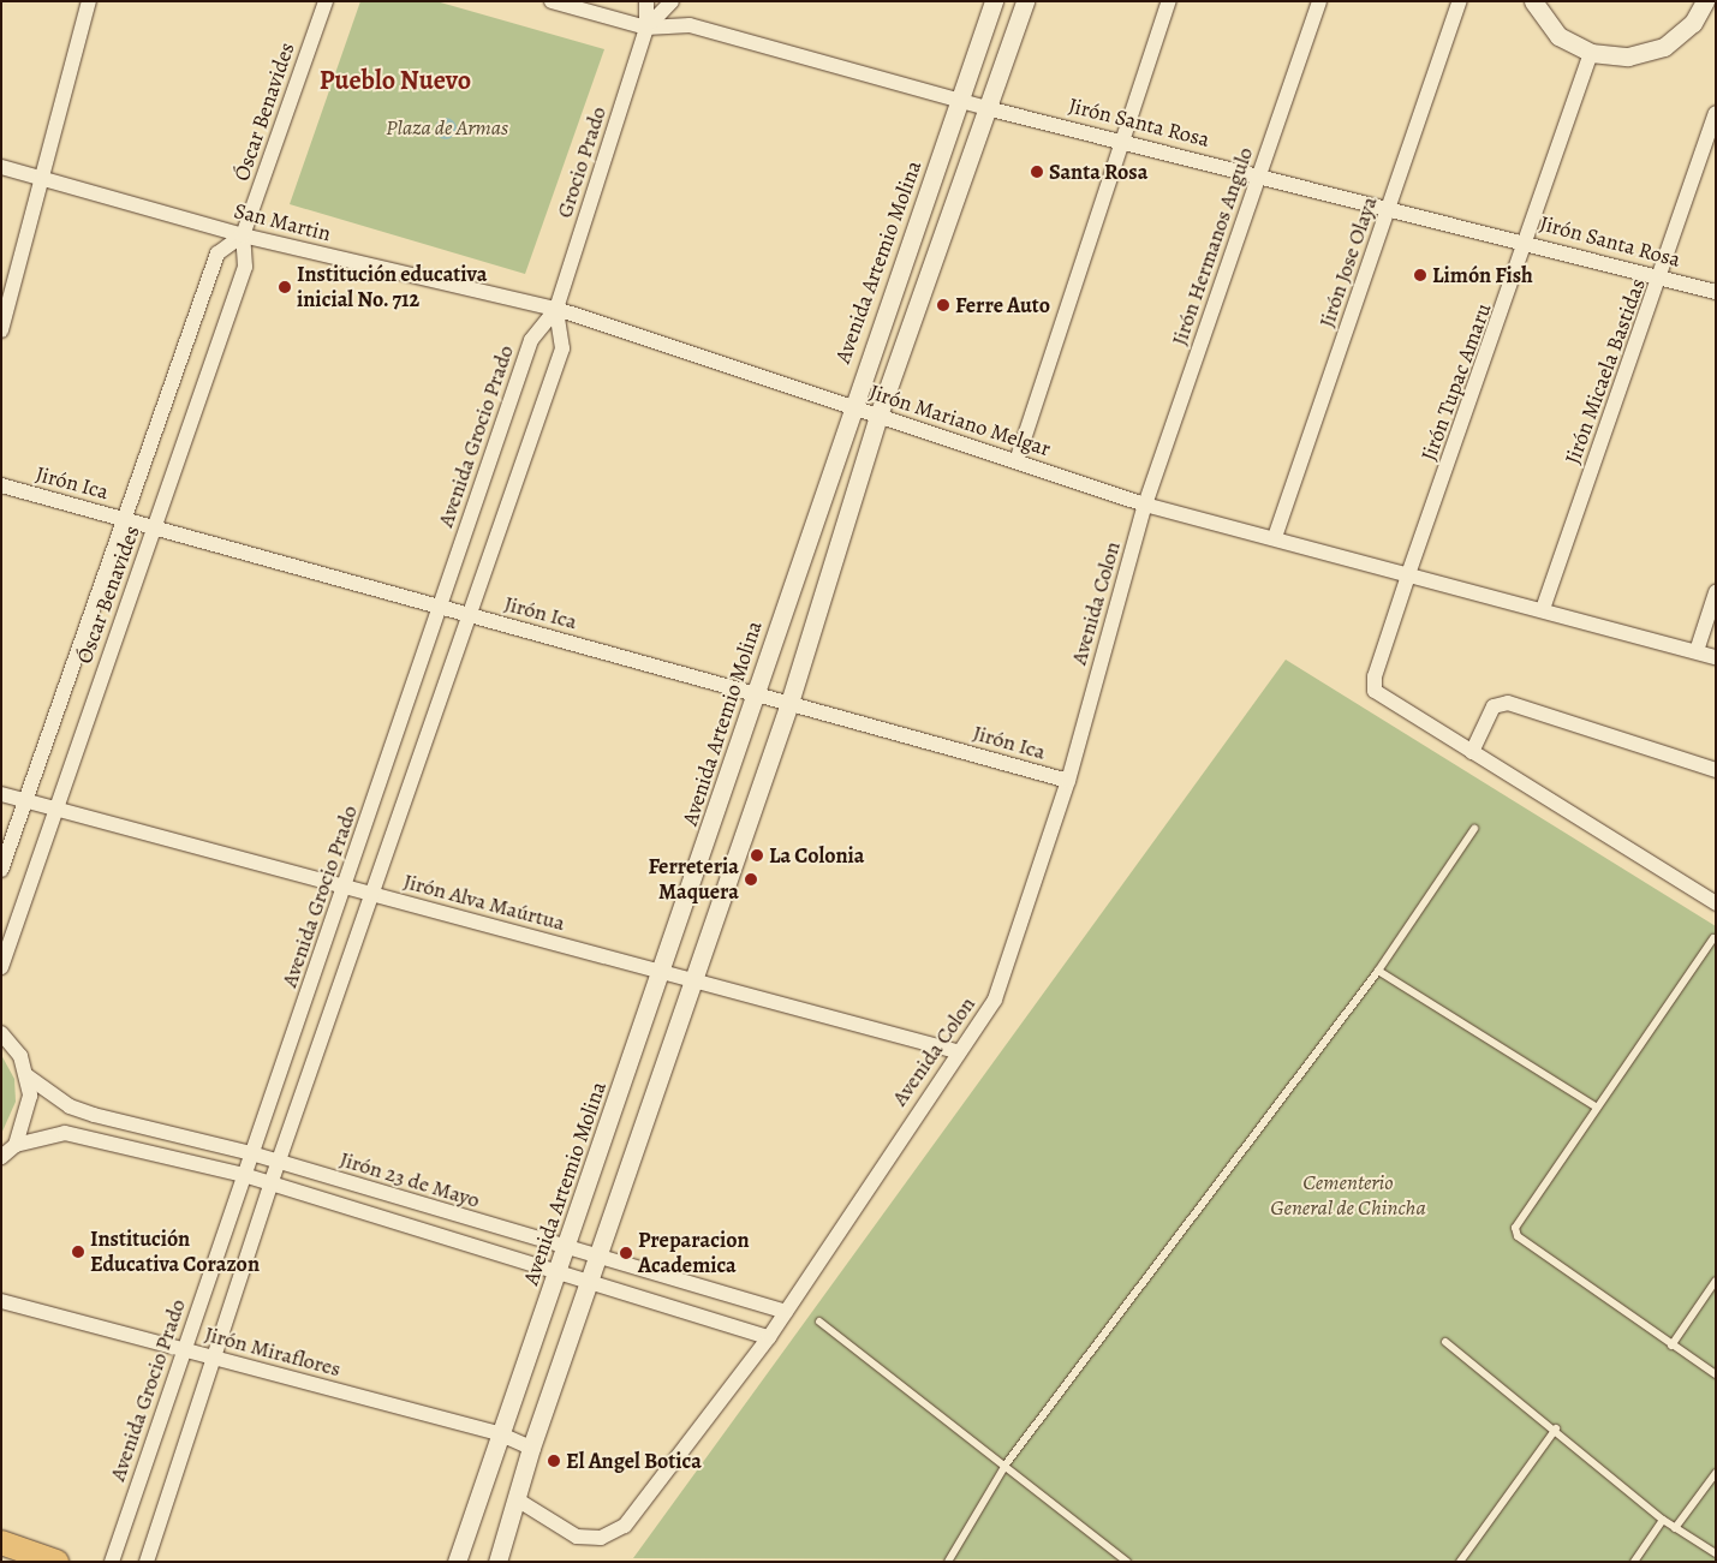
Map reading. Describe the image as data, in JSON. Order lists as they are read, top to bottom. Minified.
{"streets":{"street":["Óscar Benavides","Jirón Santa Rosa","Grocio Prado","San Martin","Jirón Hermanos Angulo","Avenida Artemio Molina","Jirón Jose Olaya","Jirón Micaela Bastidas","Jirón Tupac Amaru","Jirón Mariano Melgar","Avenida Grocio Prado","Jirón Ica","Avenida Colon","Jirón Alva Maúrtua","Jirón 23 de Mayo","Jirón Miraflores"]},"crossings":[["Óscar Benavides","San Martin"],["Óscar Benavides","Jirón Ica"],["Óscar Benavides","Jirón Alva Maúrtua"],["Jirón Santa Rosa","Grocio Prado"],["Jirón Santa Rosa","Jirón Hermanos Angulo"],["Jirón Santa Rosa","Avenida Artemio Molina"],["Jirón Santa Rosa","Jirón Jose Olaya"],["Jirón Santa Rosa","Jirón Micaela Bastidas"],["Jirón Santa Rosa","Jirón Tupac Amaru"],["Grocio Prado","San Martin"],["Grocio Prado","Jirón Mariano Melgar"],["Grocio Prado","Avenida Grocio Prado"],["San Martin","Jirón Mariano Melgar"],["San Martin","Avenida Grocio Prado"],["Jirón Hermanos Angulo","Jirón Mariano Melgar"],["Jirón Hermanos Angulo","Avenida Colon"],["Avenida Artemio Molina","Jirón Mariano Melgar"],["Avenida Artemio Molina","Jirón Ica"],["Avenida Artemio Molina","Jirón Alva Maúrtua"],["Avenida Artemio Molina","Jirón 23 de Mayo"],["Avenida Artemio Molina","Jirón Miraflores"],["Jirón Jose Olaya","Jirón Mariano Melgar"],["Jirón Micaela Bastidas","Jirón Mariano Melgar"],["Jirón Tupac Amaru","Jirón Mariano Melgar"],["Jirón Mariano Melgar","Avenida Grocio Prado"],["Jirón Mariano Melgar","Avenida Colon"],["Avenida Grocio Prado","Jirón Ica"],["Avenida Grocio Prado","Jirón Alva Maúrtua"],["Avenida Grocio Prado","Jirón 23 de Mayo"],["Avenida Grocio Prado","Jirón Miraflores"],["Jirón Ica","Avenida Colon"],["Avenida Colon","Jirón Alva Maúrtua"],["Avenida Colon","Jirón 23 de Mayo"]],"districts":["Pueblo Nuevo"],"parks":["Plaza de Armas","Cementerio General de Chincha"],"places":["Santa Rosa","Limón Fish","Institución educativa inicial No. 712","Ferre Auto","La Colonia","Ferreteria Maquera","Institución Educativa Corazon","Preparacion Academica","El Angel Botica"]}
